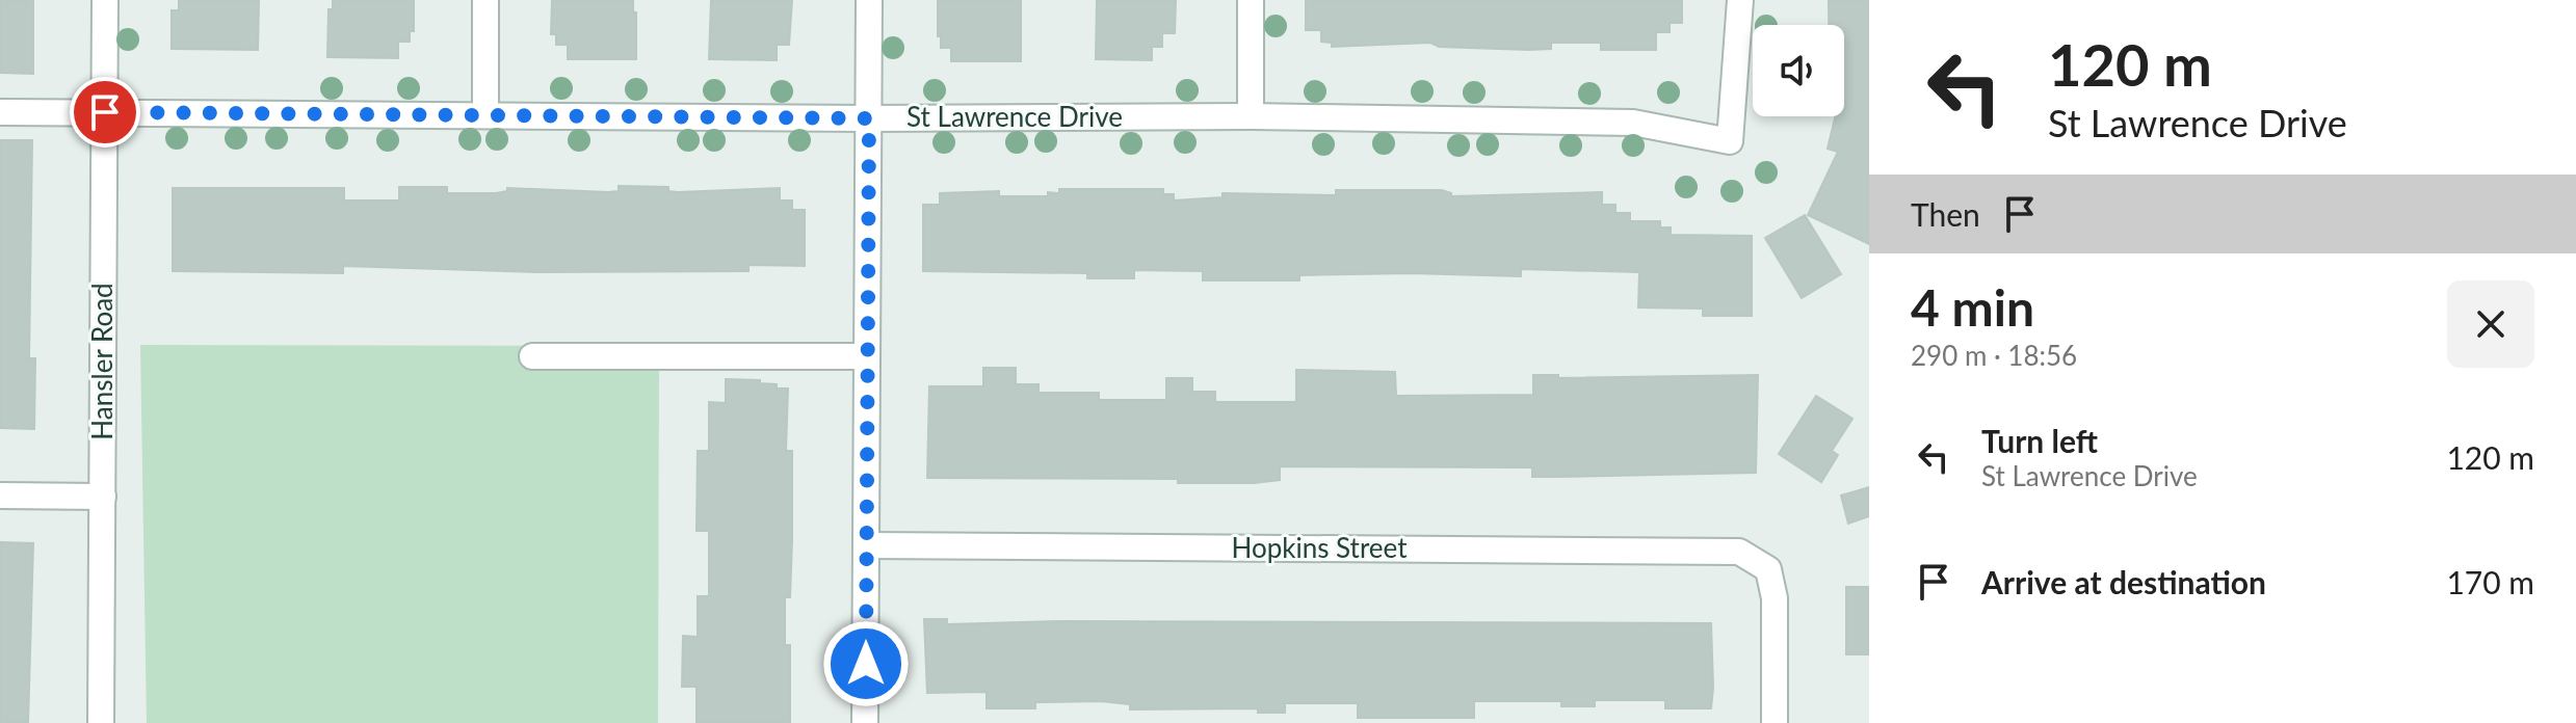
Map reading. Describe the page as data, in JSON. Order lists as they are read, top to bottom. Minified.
{"streets":{"street":["St Lawrence Drive","Hansler Road","Hopkins Street"]},"crossings":[["St Lawrence Drive","Hansler Road"]],"page":{"turn":["120 m","St Lawrence Drive"],"then":"Then","heading":["4 min","290 m · 18:56"],"list":[{"name":"Turn left","note":"St Lawrence Drive","value":"120 m"},{"name":"Arrive at destination","value":"170 m"}]}}
